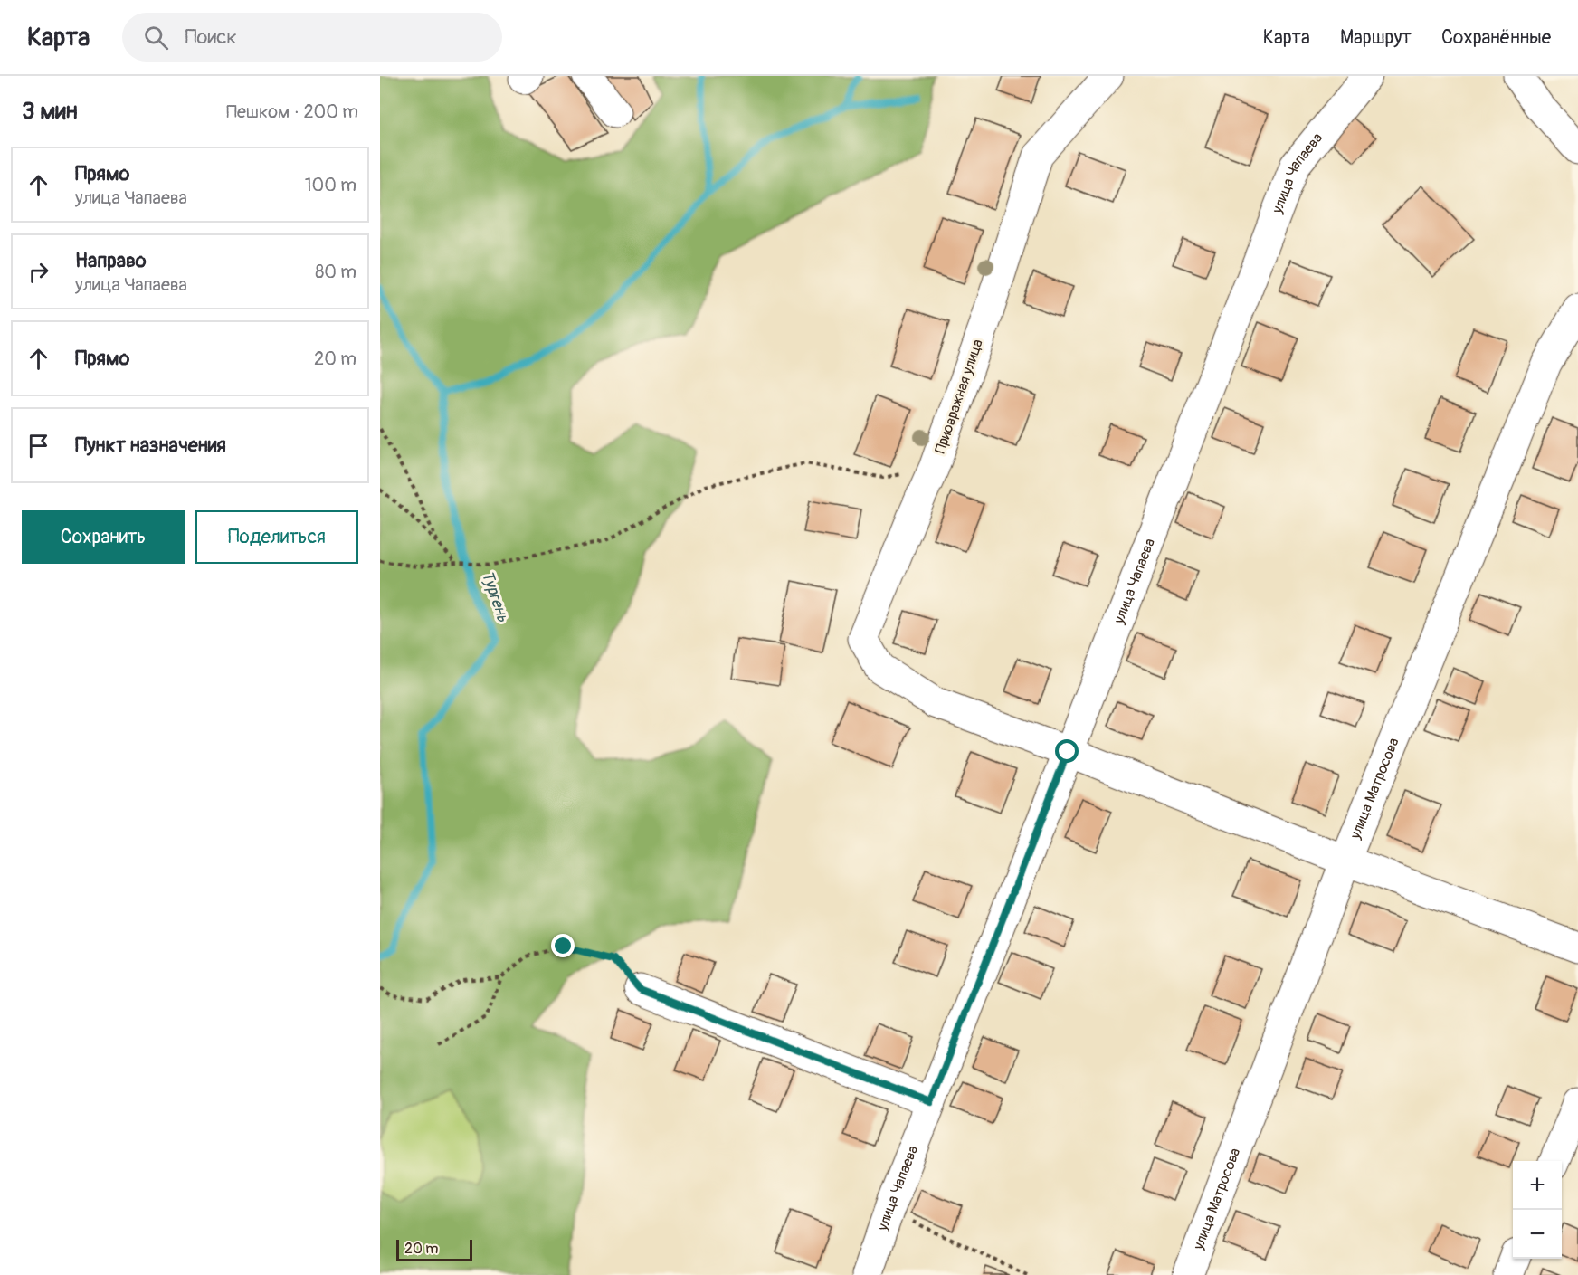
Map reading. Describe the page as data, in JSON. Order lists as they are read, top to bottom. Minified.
{"streets":{"street":["улица Чапаева","Приовражная улица","улица Матросова"]},"crossings":[["улица Чапаева","Приовражная улица"]],"water":["Тургень"],"scale_bar":"20 m","page":{"header":"Карта","search":"Поиск","nav":["Карта","Маршрут","Сохранённые"],"heading":["3 мин","Пешком · 200 m"],"list":[["Прямо","улица Чапаева","100 m"],["Направо","улица Чапаева","80 m"],["Прямо","20 m"],"Пункт назначения"],"buttons":["Сохранить","Поделиться"],"map_buttons":["+","−"],"scale":"20 m"}}
